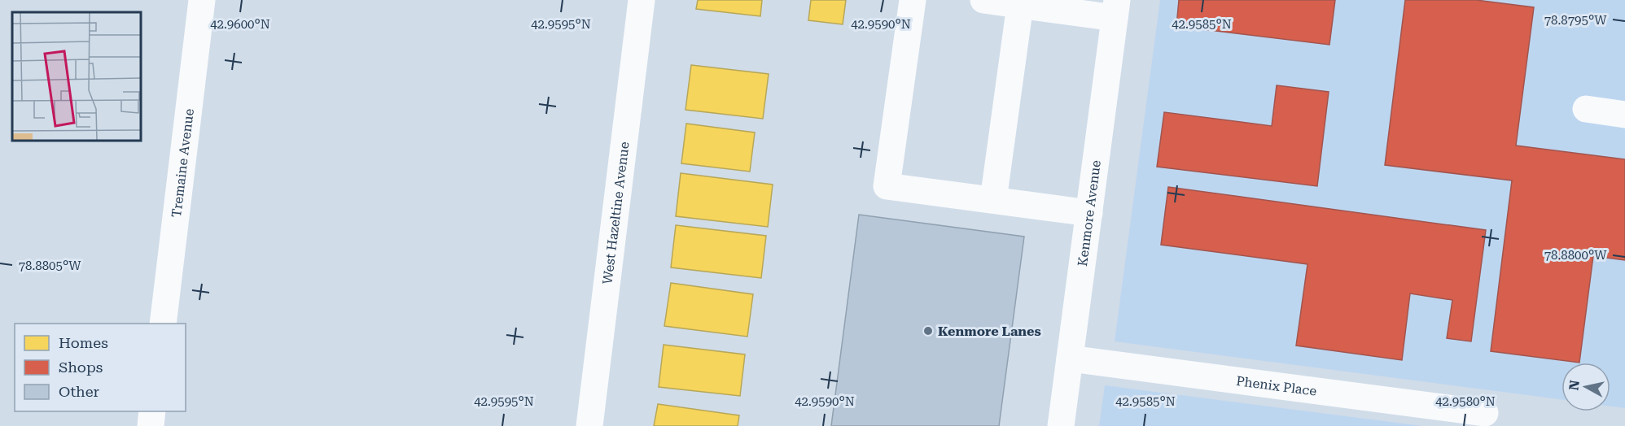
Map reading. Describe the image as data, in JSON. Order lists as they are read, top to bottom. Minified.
{"streets":{"street":["Tremaine Avenue","West Hazeltine Avenue","Kenmore Avenue","Phenix Place"]},"crossings":[["Kenmore Avenue","Phenix Place"]],"places":["Kenmore Lanes"],"legend":["Homes","Shops","Other"],"north":"left","coordinates":["78.8795°W","42.9600°N","42.9595°N","42.9590°N","42.9585°N","78.8800°W","78.8805°W","42.9580°N"]}
